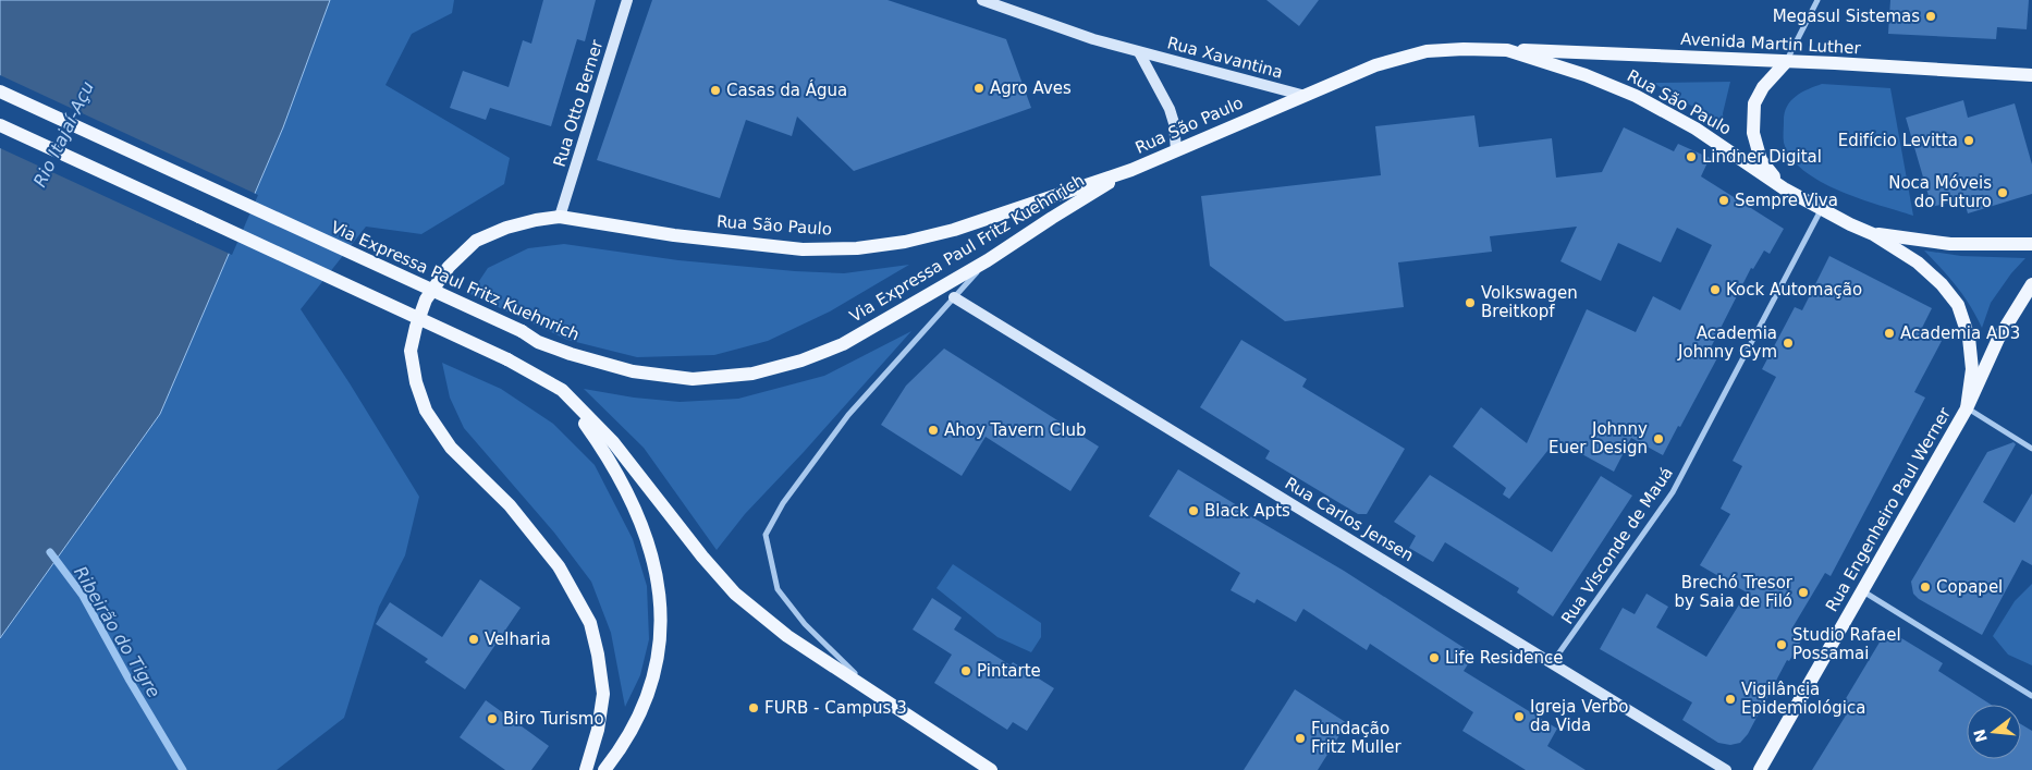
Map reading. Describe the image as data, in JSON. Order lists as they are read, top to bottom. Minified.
{"streets":{"main road":["Avenida Martin Luther","Rua São Paulo","Via Expressa Paul Fritz Kuehnrich","Rua Engenheiro Paul Werner"],"street":["Rua Xavantina","Rua Otto Berner","Rua Carlos Jensen","Rua Visconde de Mauá"]},"crossings":[["Avenida Martin Luther","Rua São Paulo"],["Rua Xavantina","Rua São Paulo"],["Rua São Paulo","Rua Otto Berner"],["Rua São Paulo","Via Expressa Paul Fritz Kuehnrich"],["Rua São Paulo","Rua Engenheiro Paul Werner"],["Rua São Paulo","Rua Visconde de Mauá"],["Rua Carlos Jensen","Rua Visconde de Mauá"]],"water":["Rio Itajaí-Açu","Ribeirão do Tigre"],"places":["Megasul Sistemas","Agro Aves","Casas da Água","Edifício Levitta","Lindner Digital","Noca Móveis do Futuro","Sempre Viva","Kock Automação","Volkswagen Breitkopf","Academia AD3","Academia Johnny Gym","Ahoy Tavern Club","Johnny Euer Design","Black Apts","Copapel","Brechó Tresor by Saia de Filó","Velharia","Studio Rafael Possamai","Life Residence","Pintarte","Vigilância Epidemiológica","FURB - Campus 3","Igreja Verbo da Vida","Biro Turismo","Fundação Fritz Muller"],"north":"left"}
